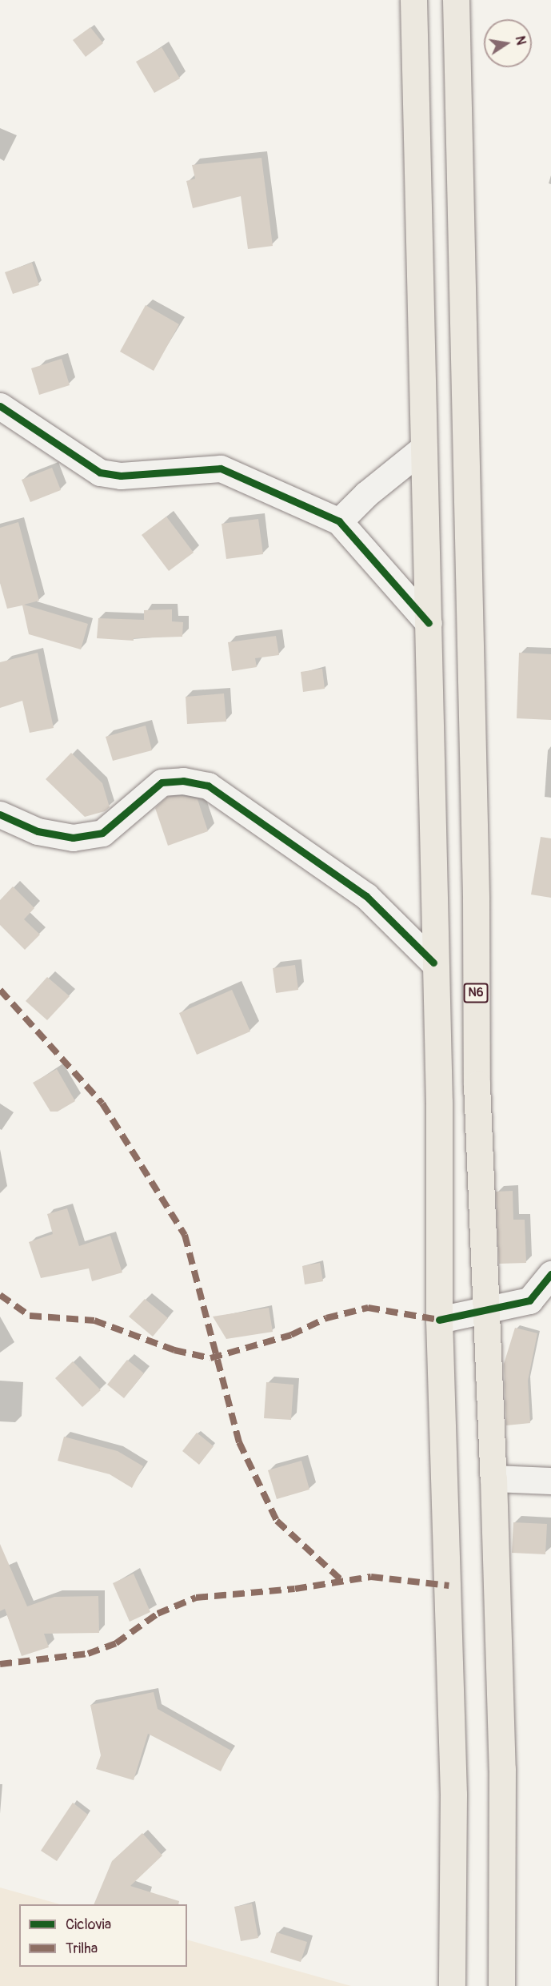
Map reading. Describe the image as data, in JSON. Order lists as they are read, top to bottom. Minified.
{"streets":{"highway":["N6"]},"legend":["Ciclovia","Trilha"],"north":"right"}
